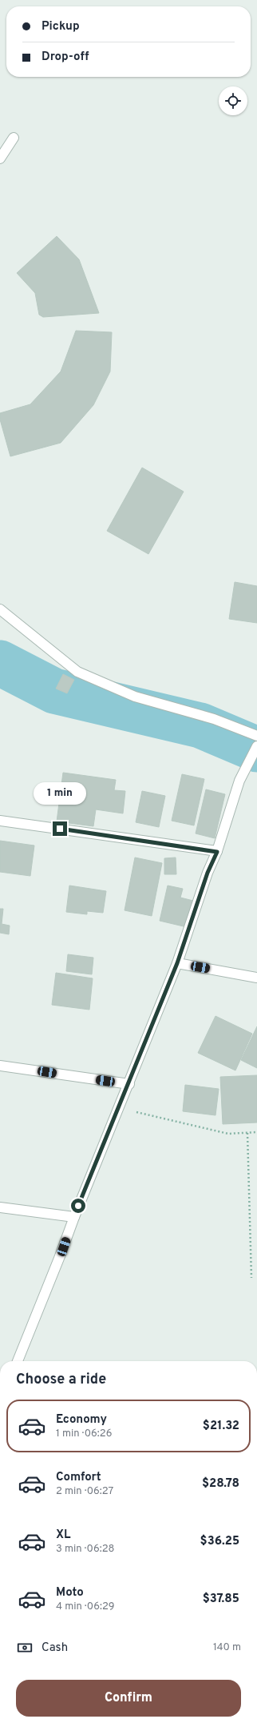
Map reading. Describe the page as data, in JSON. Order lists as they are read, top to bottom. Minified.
{"page":{"banner":["Pickup","Drop-off"],"bubble":"1 min","heading":"Choose a ride","list":[{"name":"Economy","note":"1 min · 06:26","value":"$21.32"},{"name":"Comfort","note":"2 min · 06:27","value":"$28.78"},{"name":"XL","note":"3 min · 06:28","value":"$36.25"},{"name":"Moto","note":"4 min · 06:29","value":"$37.85"}],"pay":["Cash","140 m"],"buttons":"Confirm"}}
